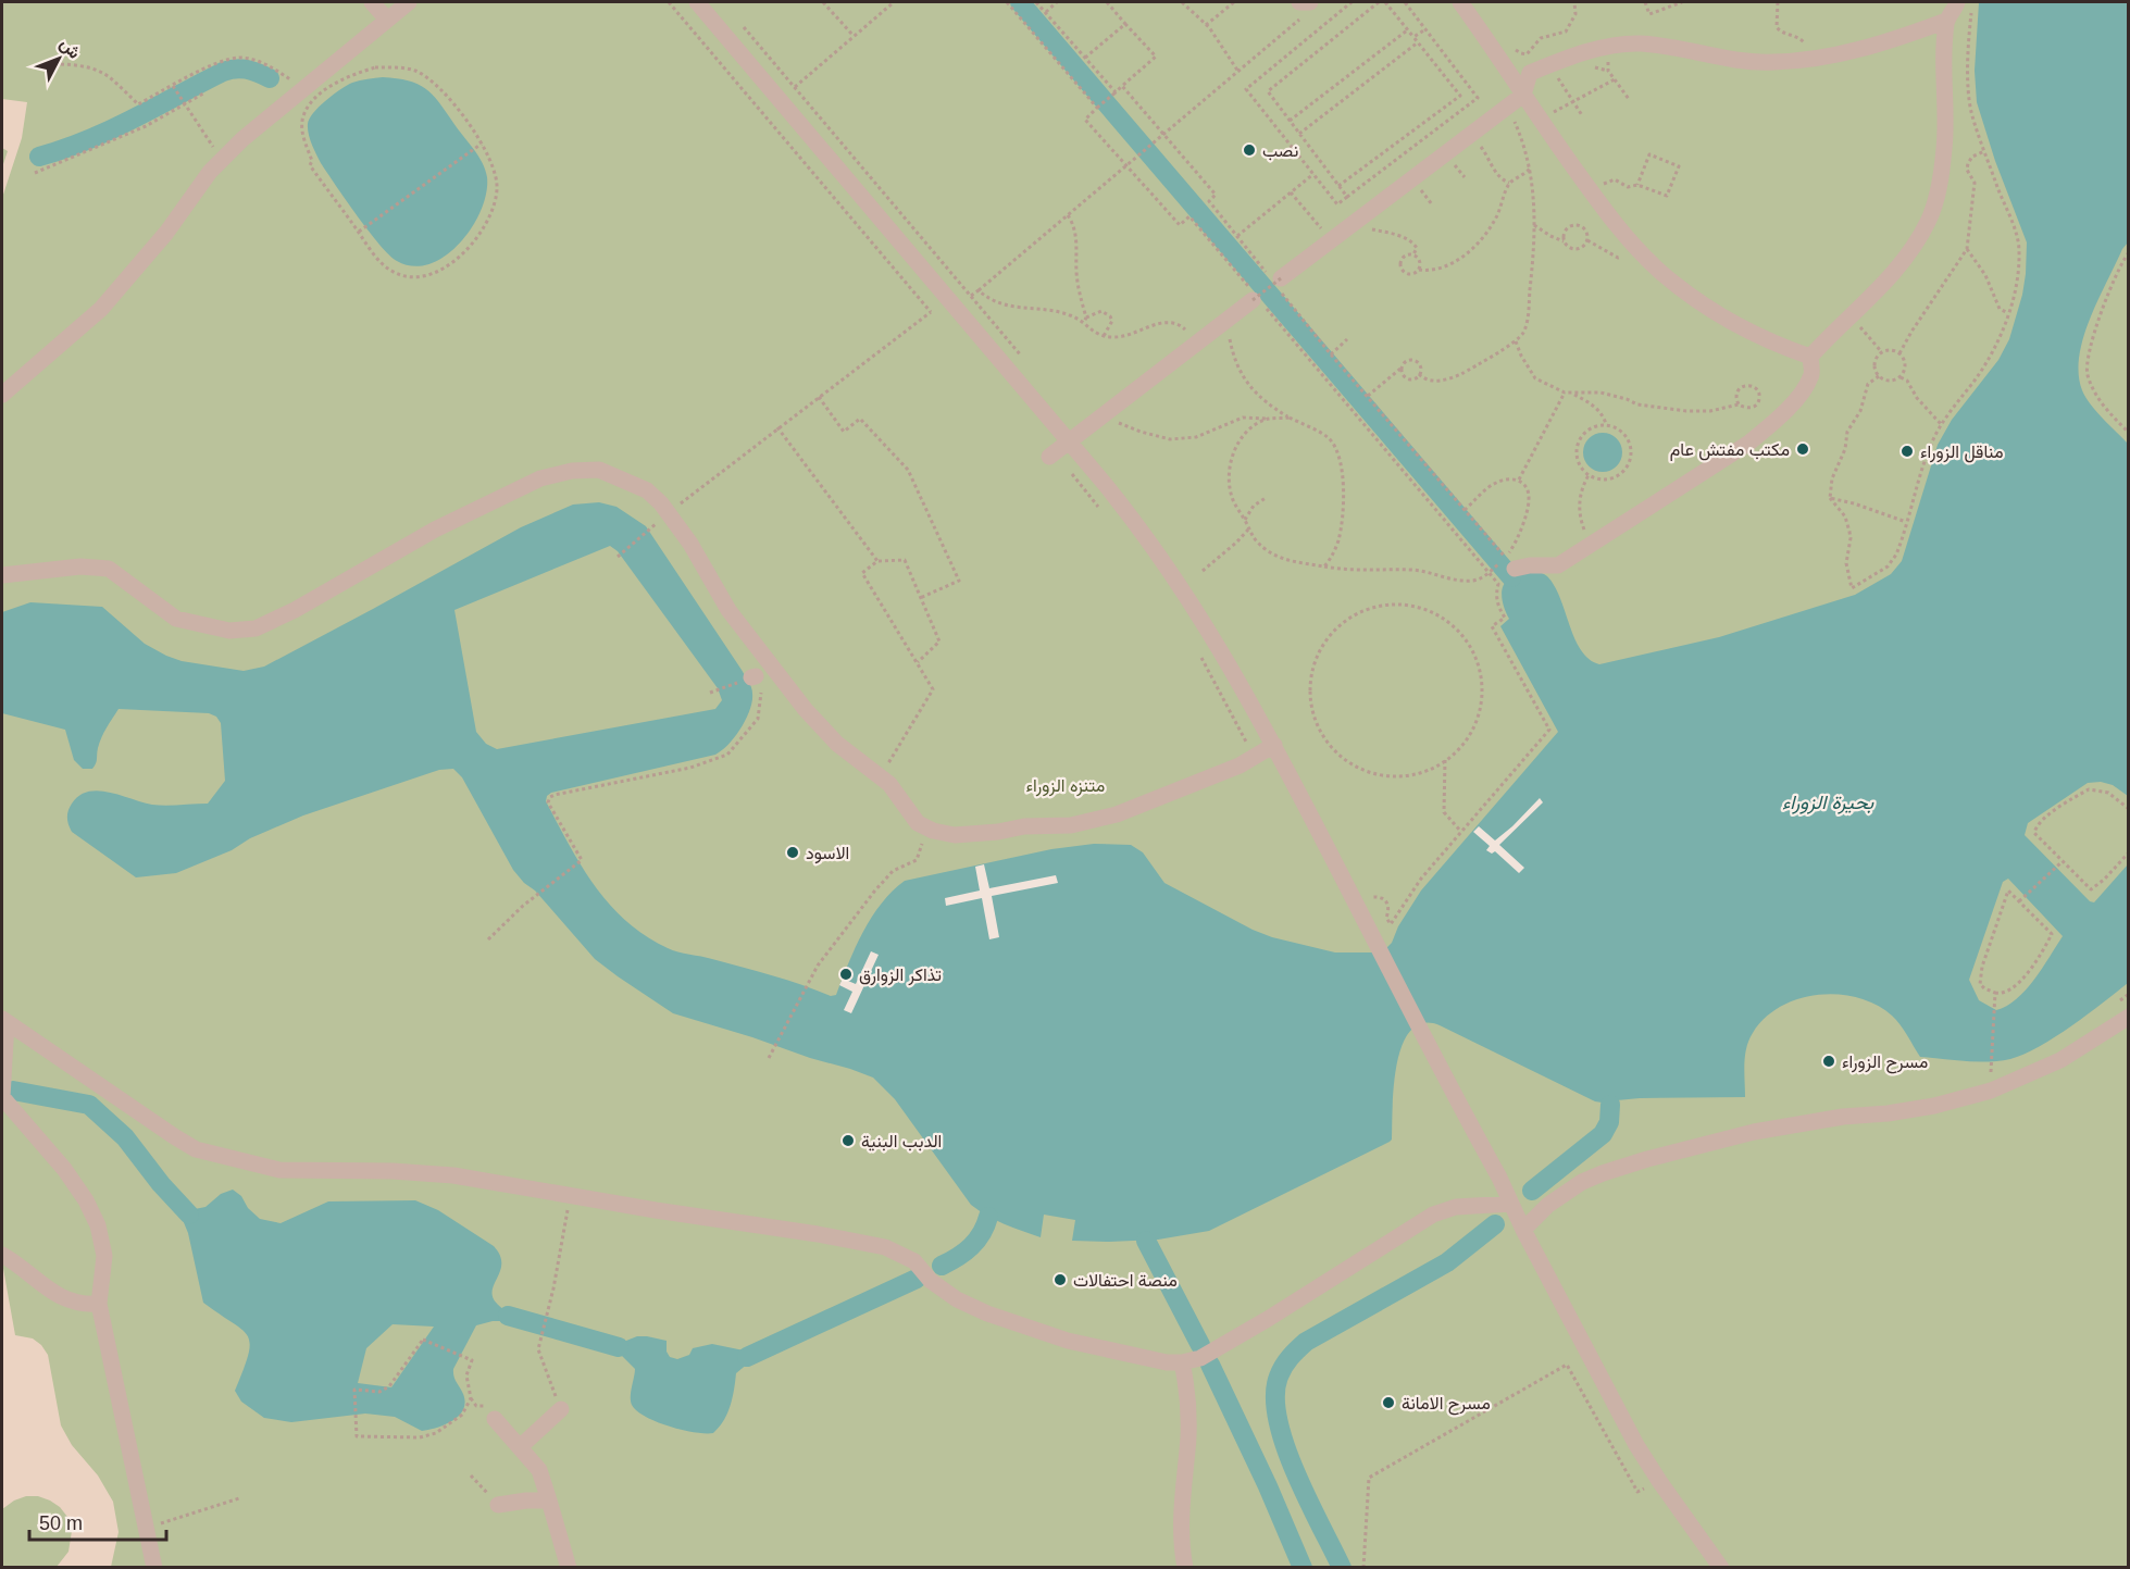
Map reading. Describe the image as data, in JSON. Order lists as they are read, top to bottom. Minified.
{"water":["بحيرة الزوراء"],"parks":["متنزه الزوراء"],"places":["نصب","مكتب مفتش عام","مناقل الزوراء","الاسود","تذاكر الزوارق","مسرح الزوراء","الدبب البنية","منصة احتفالات","مسرح الامانة"],"scale_bar":"50 m","north":"top right"}
